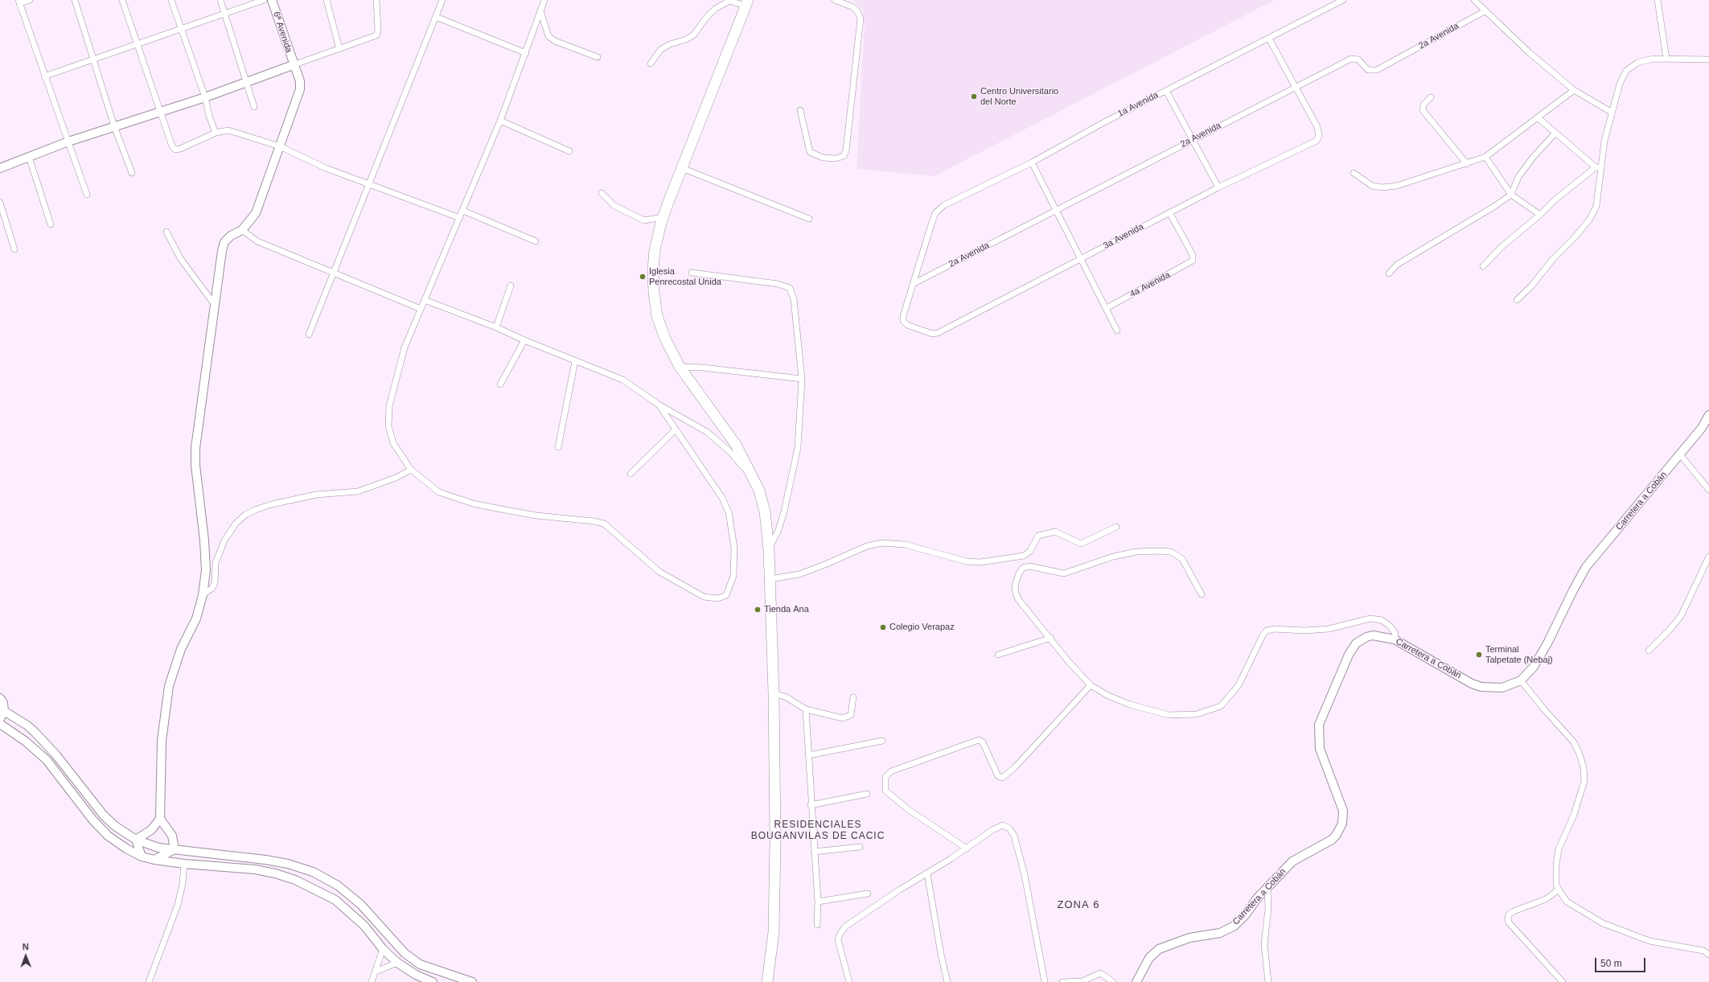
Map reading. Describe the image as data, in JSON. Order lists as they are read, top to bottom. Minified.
{"streets":{"street":["6ª Avenida","2a Avenida","1a Avenida","3a Avenida","4a Avenida","Carretera a Cobán"]},"crossings":[["2a Avenida","1a Avenida"],["2a Avenida","3a Avenida"],["1a Avenida","3a Avenida"],["3a Avenida","4a Avenida"]],"districts":["RESIDENCIALES BOUGANVILAS DE CACIC","ZONA 6"],"places":["Centro Universitario del Norte","Iglesia Penrecostal Unida","Tienda Ana","Colegio Verapaz","Terminal Talpetate (Nebaj)"],"scale_bar":"50 m","north":"top"}
